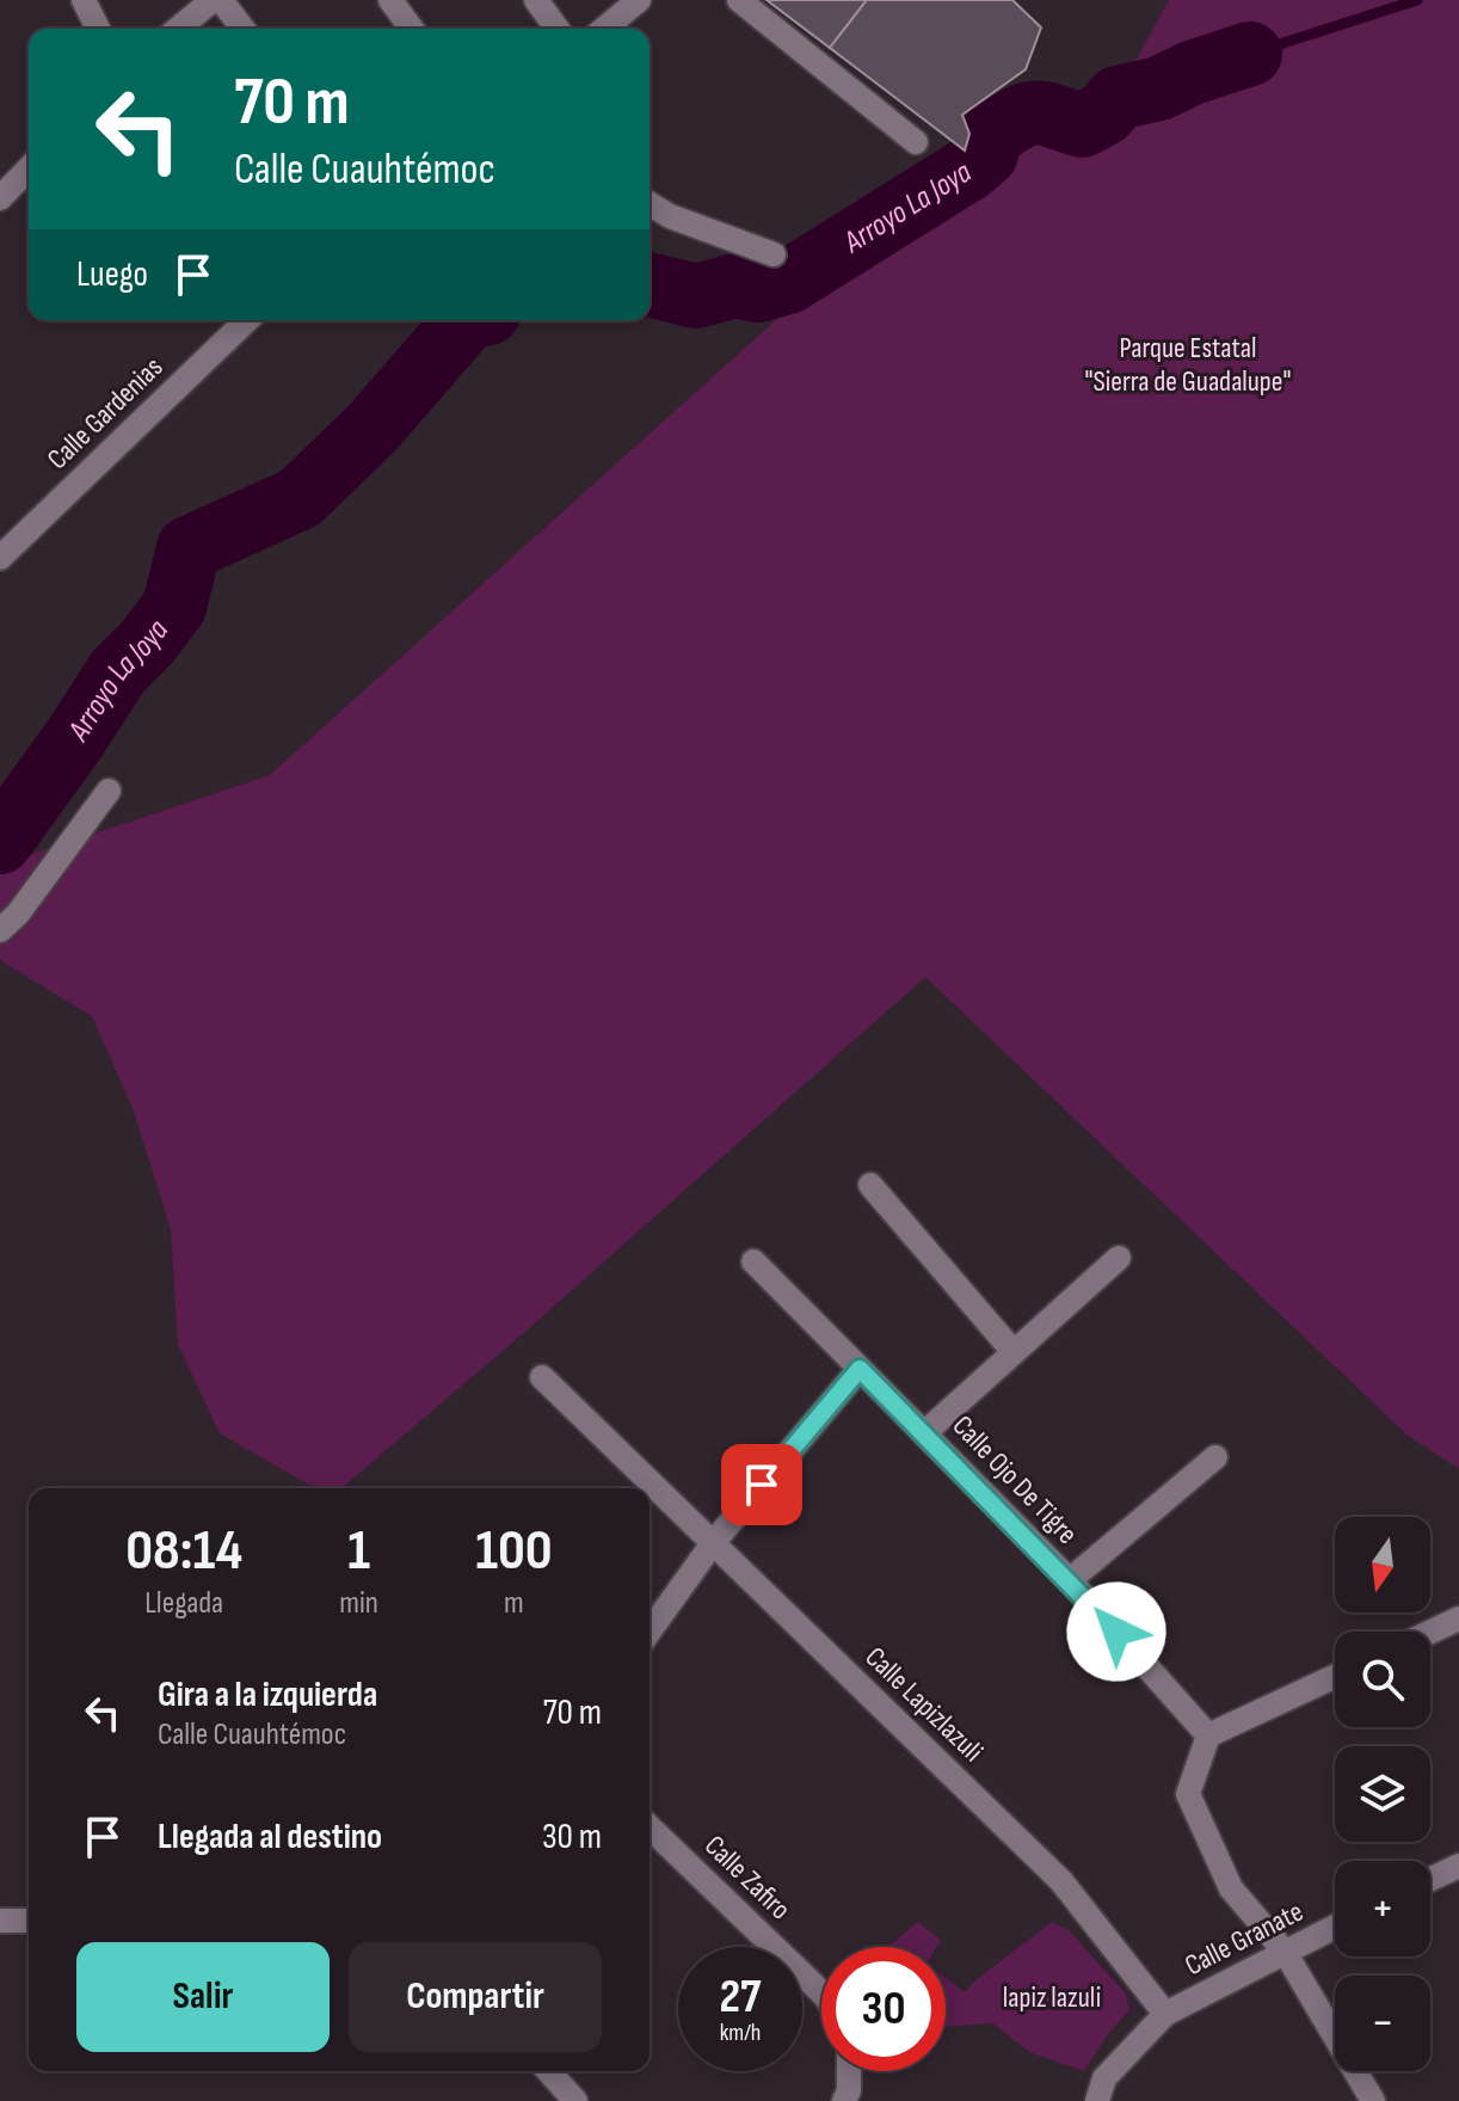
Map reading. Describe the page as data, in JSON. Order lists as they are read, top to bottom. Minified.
{"streets":{"street":["Calle Gardenias","Calle Ojo De Tigre","Calle Lapizlazuli","Calle Zafiro","Calle Granate"]},"crossings":[["Calle Lapizlazuli","Calle Granate"]],"water":["Arroyo La Joya"],"parks":["Parque Estatal \"Sierra de Guadalupe\"","lapiz lazuli"],"north":"bottom","page":{"turn":["70 m","Calle Cuauhtémoc"],"then":"Luego","eta":["08:14","Llegada","1","min","100","m"],"map_buttons":["+","−"],"list":[{"name":"Gira a la izquierda","note":"Calle Cuauhtémoc","value":"70 m"},{"name":"Llegada al destino","value":"30 m"}],"buttons":["Salir","Compartir"],"speed":"27 km/h","limit":"30"}}
